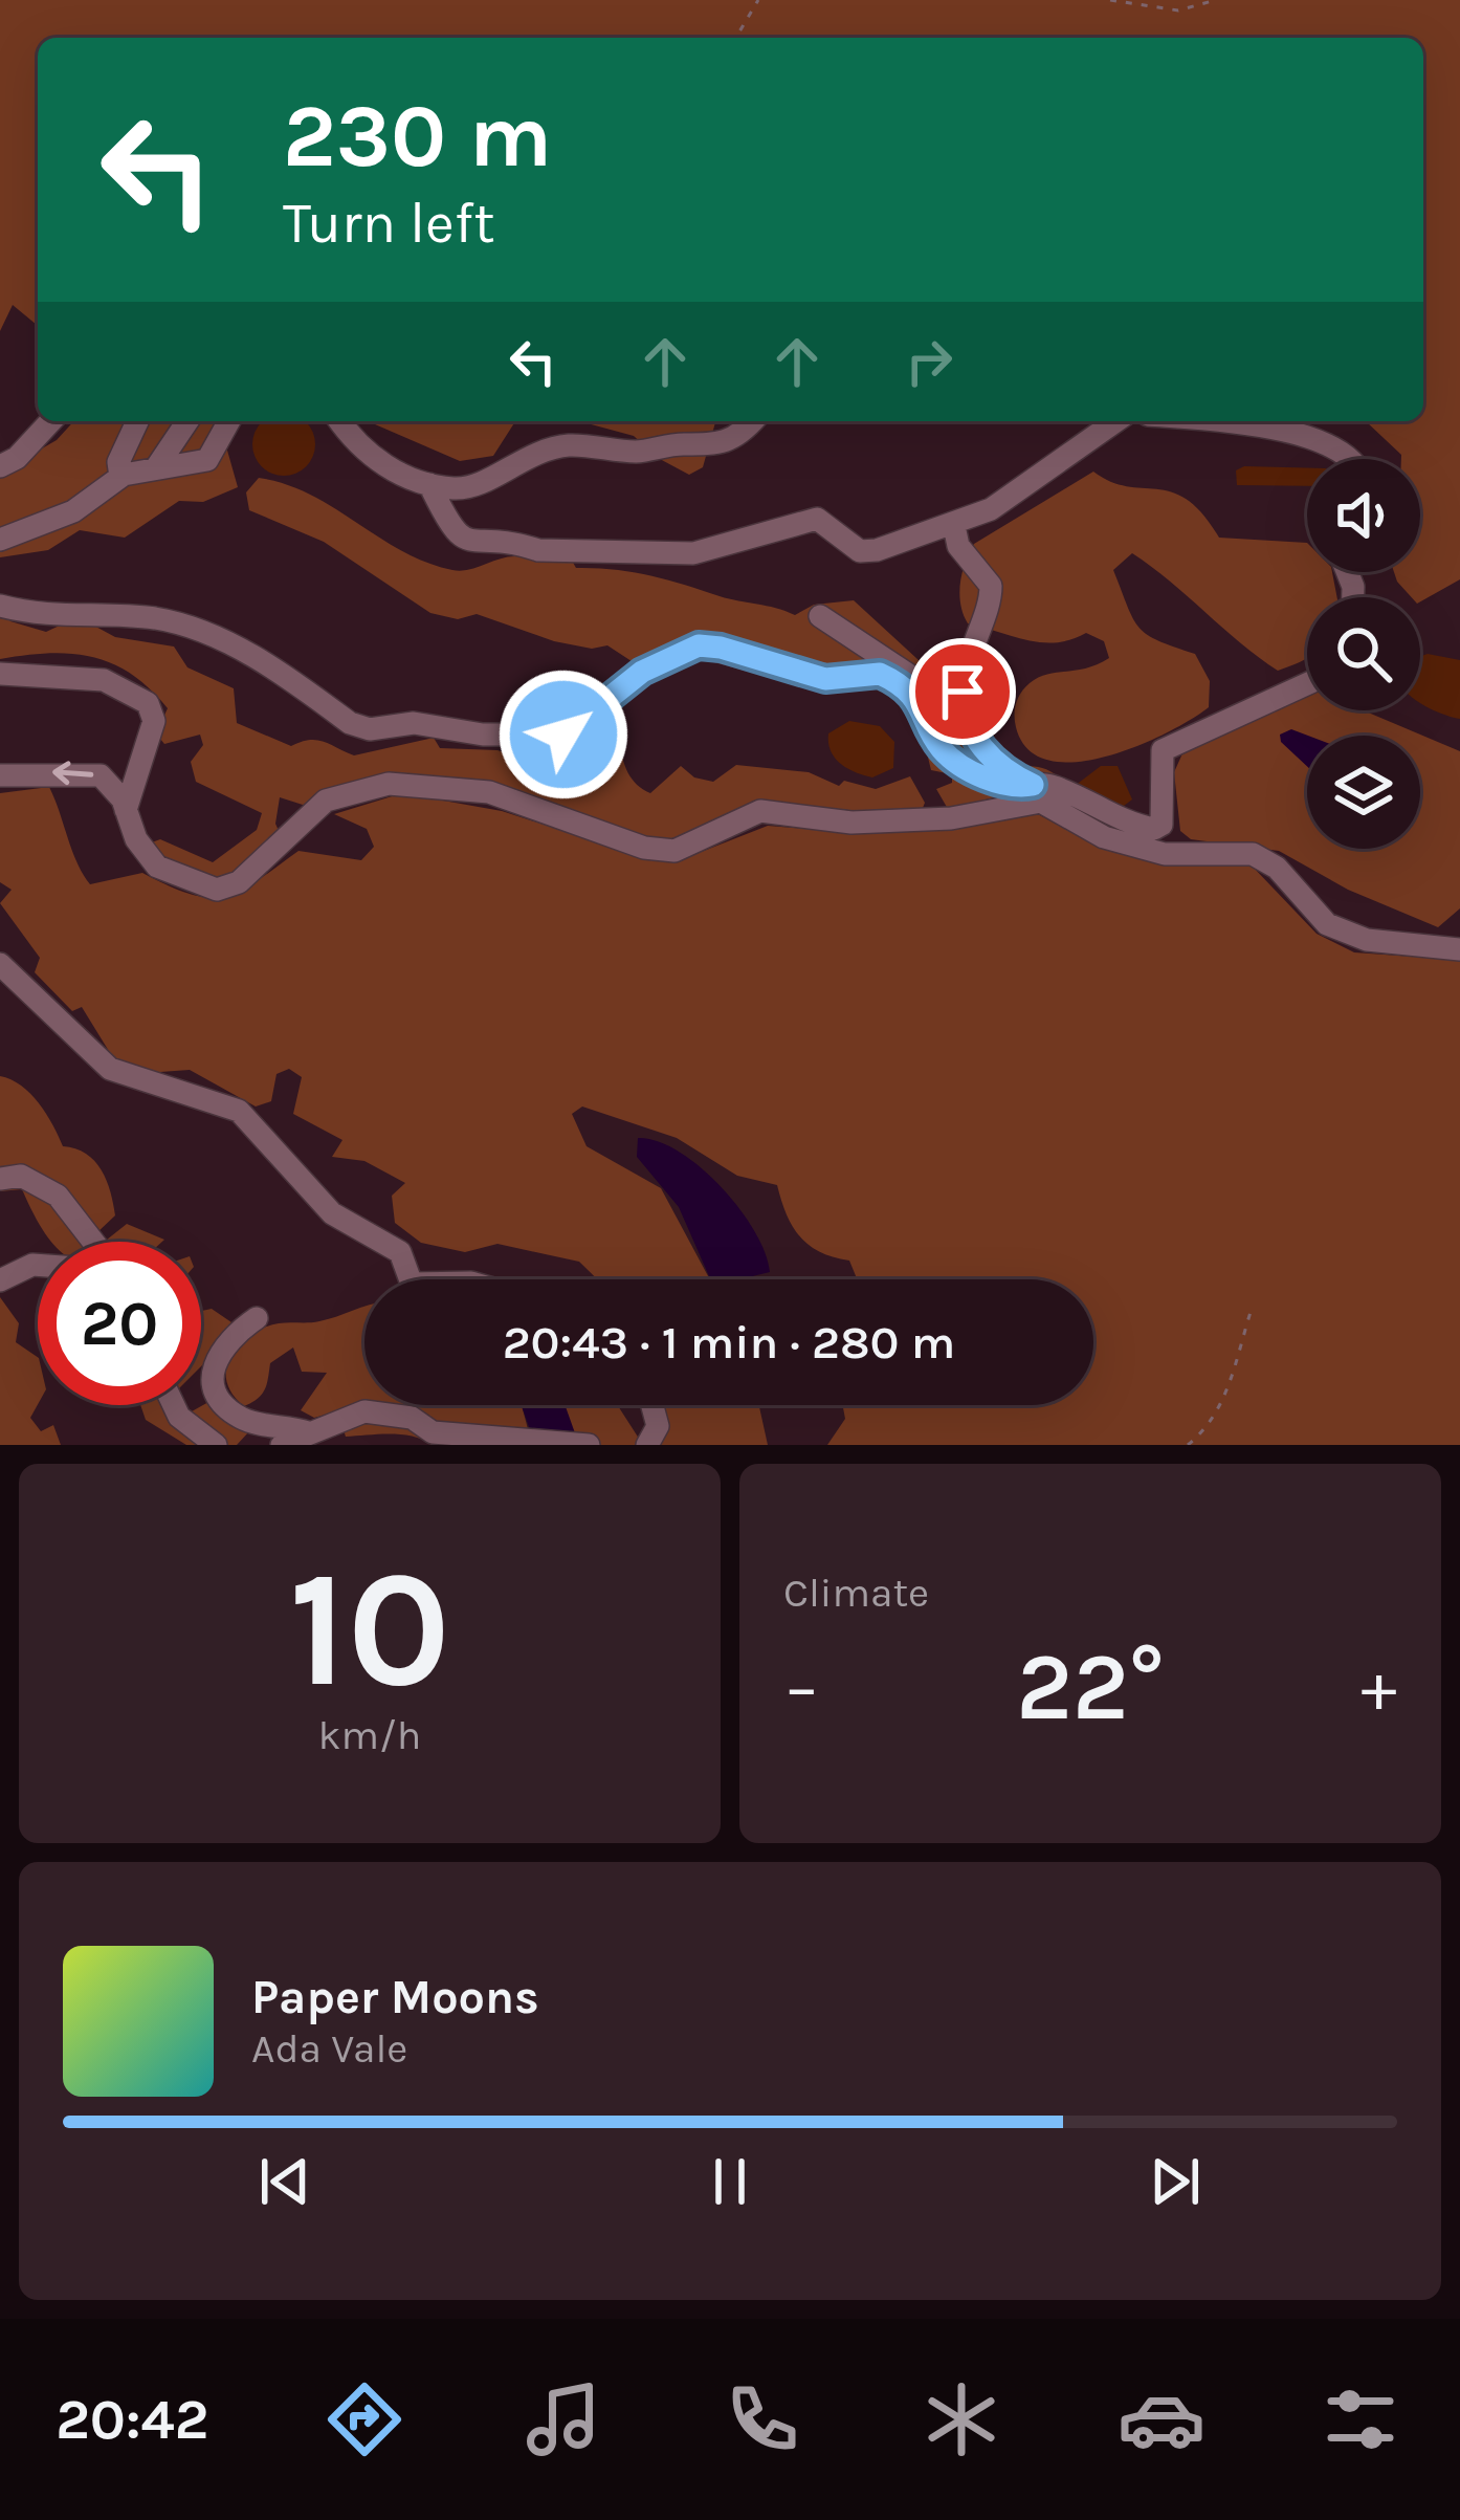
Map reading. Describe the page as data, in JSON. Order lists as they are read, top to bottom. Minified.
{"page":{"turn":["230 m","Turn left"],"limit":"20","trip":"20:43 · 1 min · 280 m","tile":[["10","km/h"],"Climate"],"heat":["−","22°","+"],"song":["Paper Moons","Ada Vale"],"tabs":"20:42"}}
